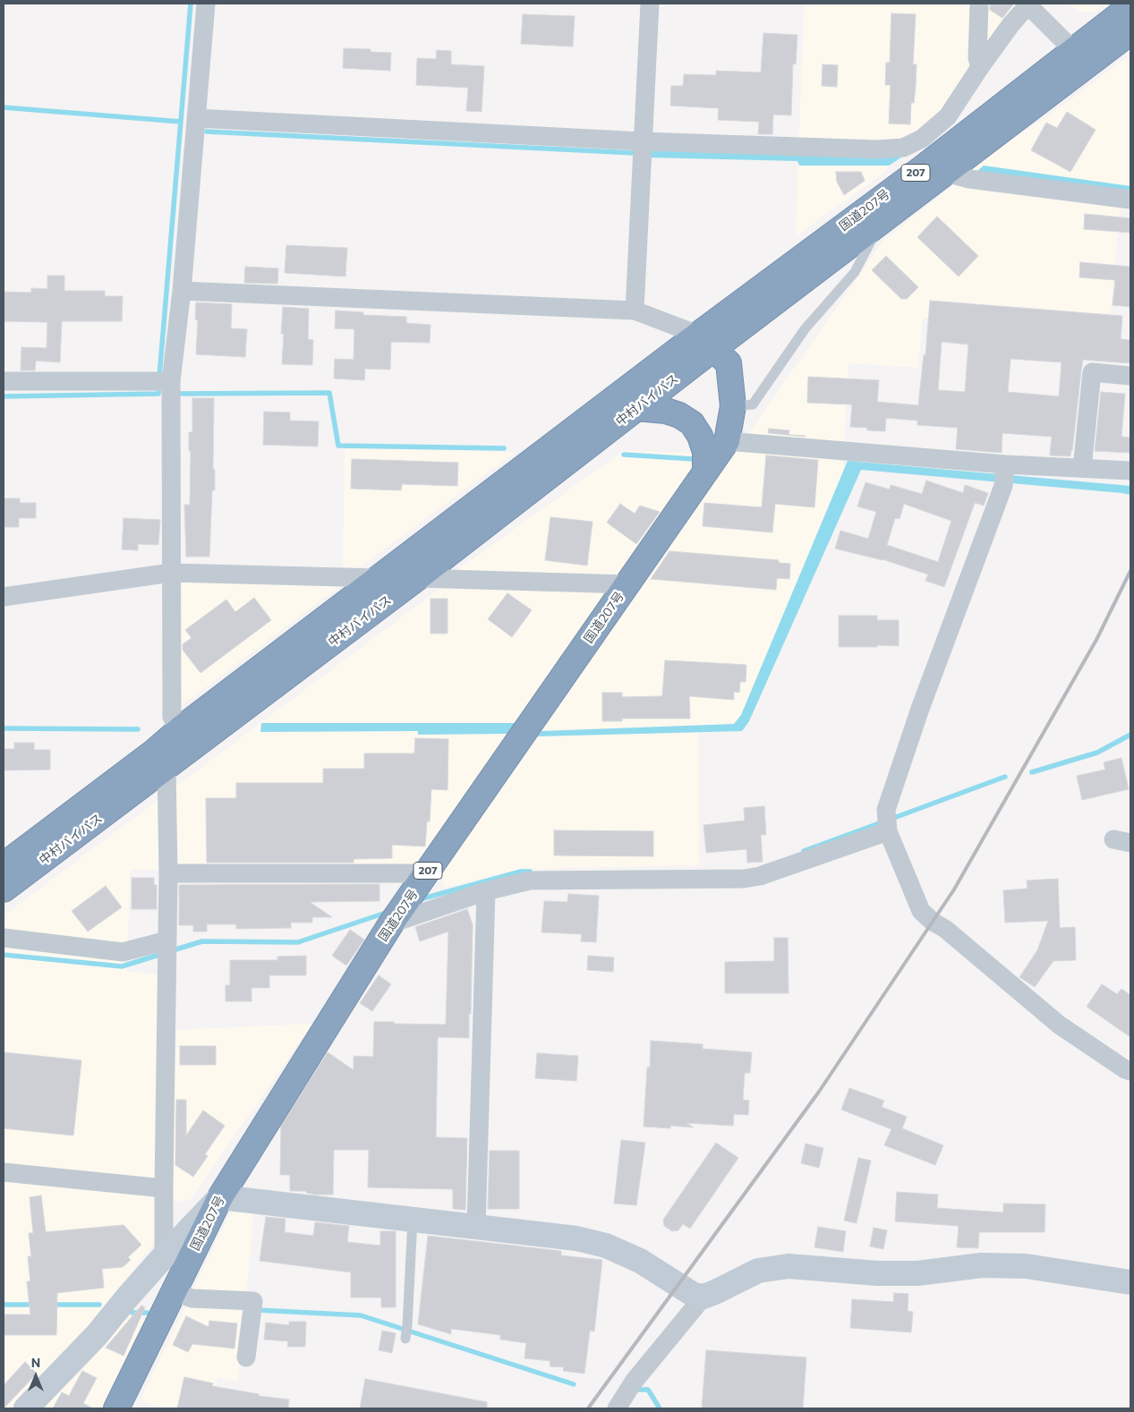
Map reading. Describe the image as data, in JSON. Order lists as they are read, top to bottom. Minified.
{"streets":{"highway":["207","国道207号","中村バイパス"]},"crossings":[["国道207号","中村バイパス"]],"north":"top"}
